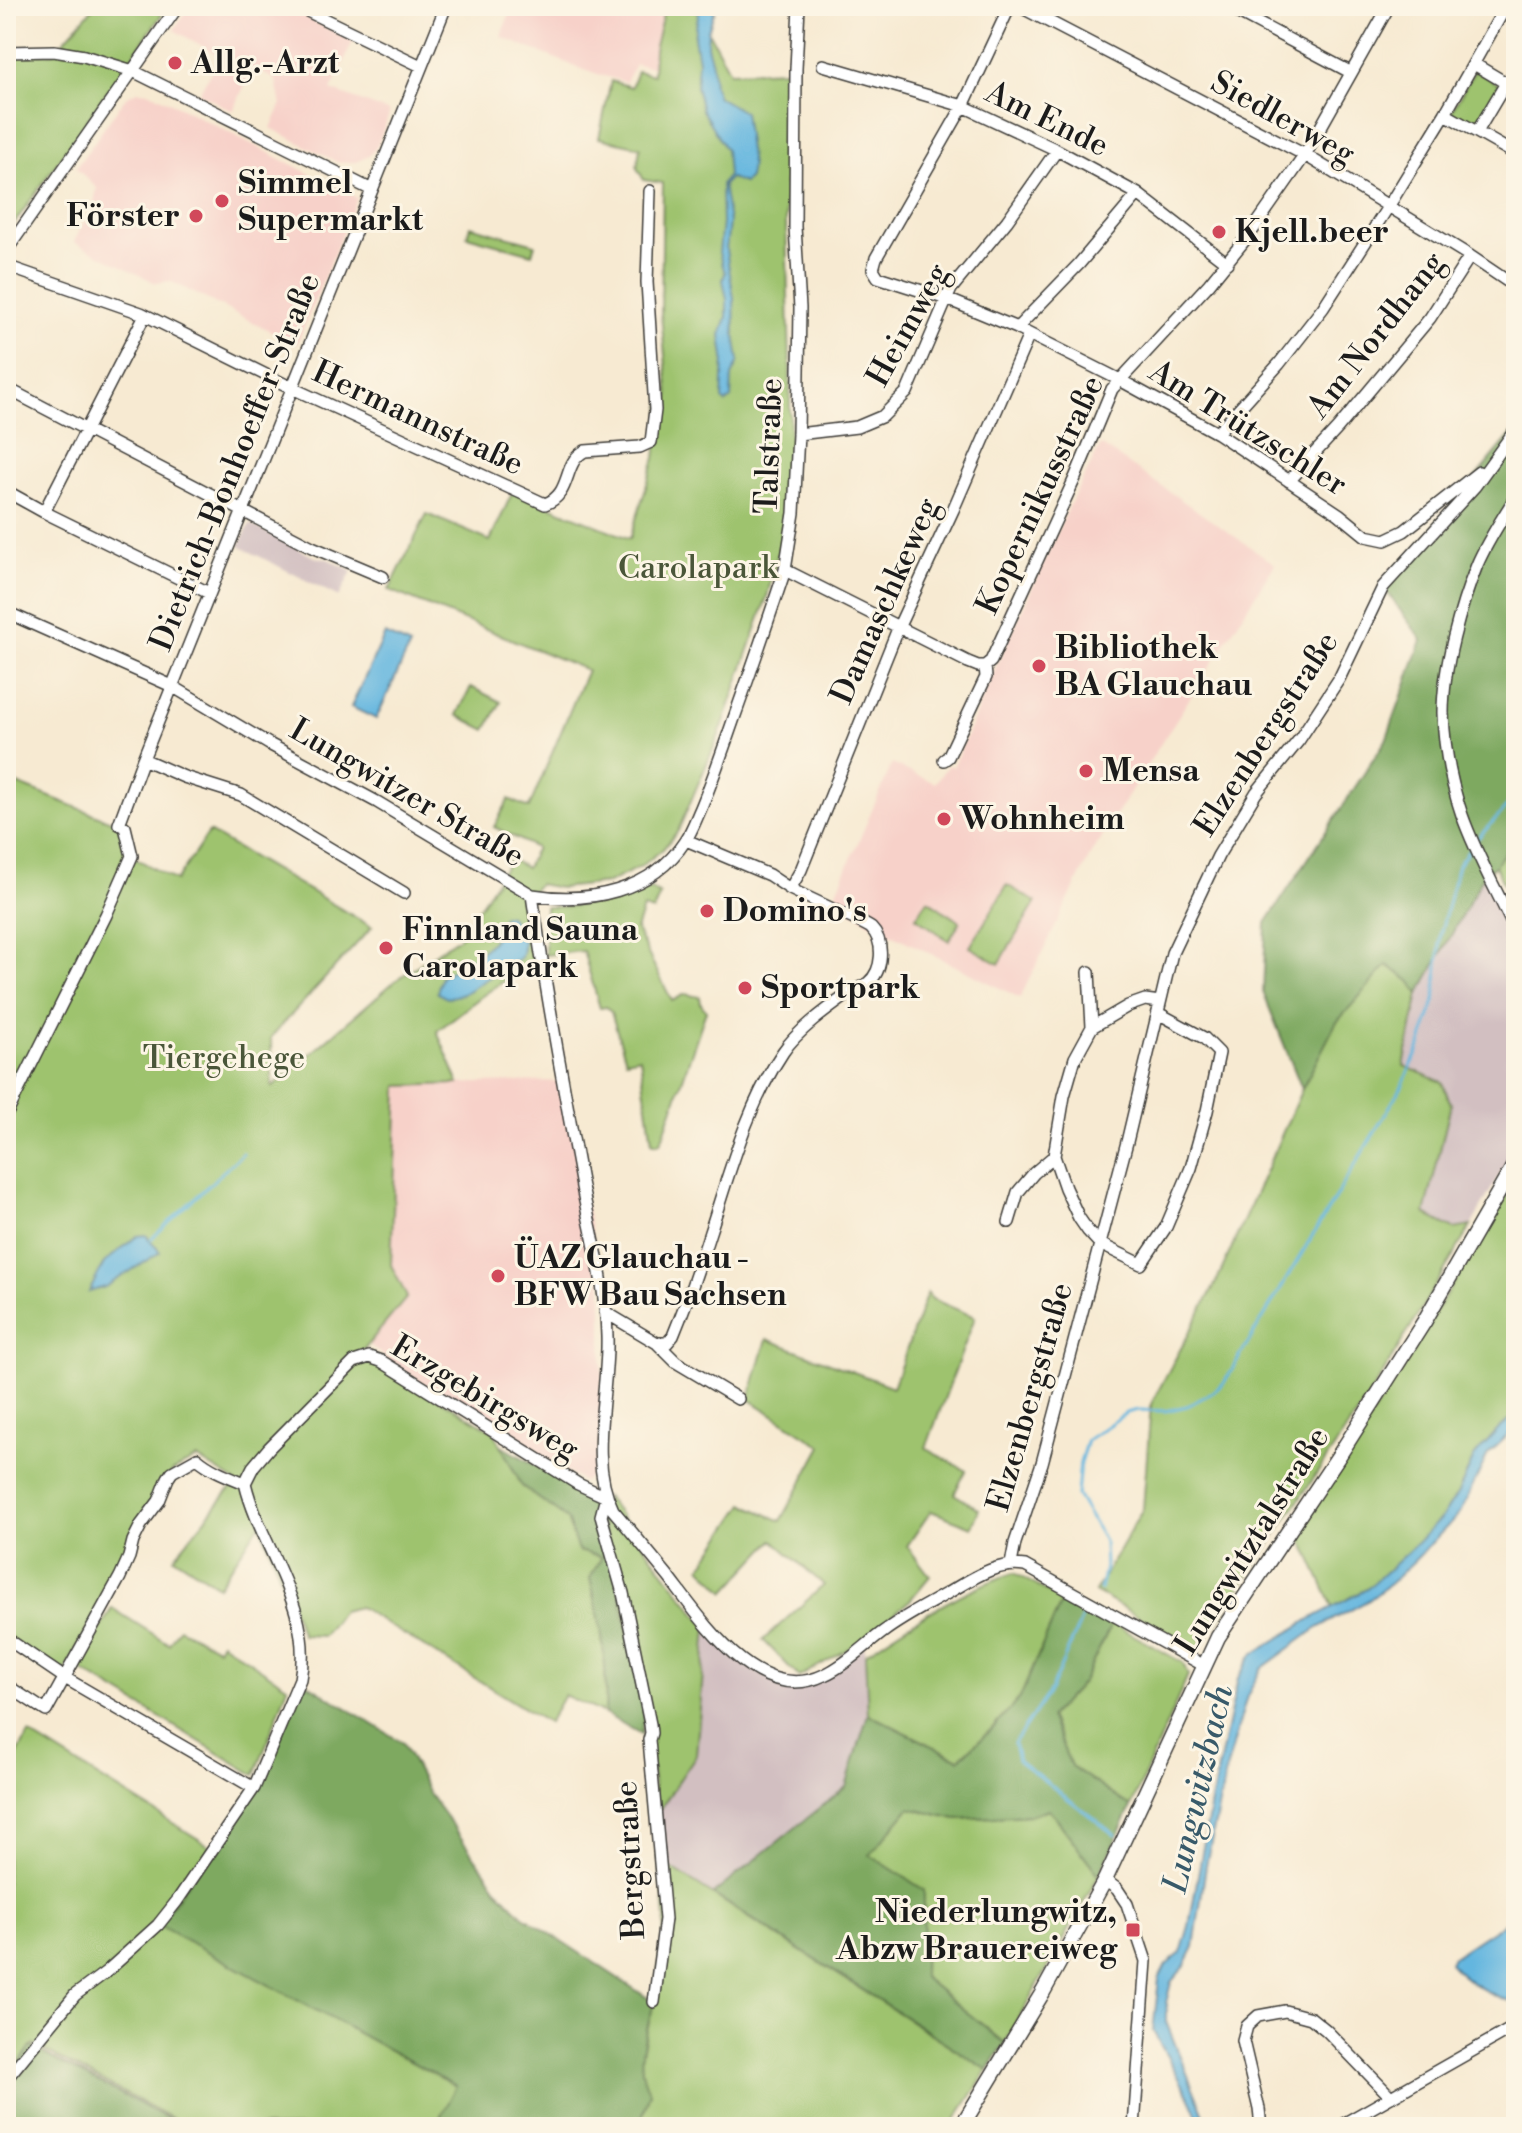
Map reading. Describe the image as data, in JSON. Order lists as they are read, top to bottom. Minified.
{"streets":{"main road":["Lungwitztalstraße"],"street":["Siedlerweg","Am Ende","Heimweg","Am Nordhang","Hermannstraße","Am Trützschler","Talstraße","Dietrich-Bonhoeffer-Straße","Kopernikusstraße","Damaschkeweg","Elzenbergstraße","Lungwitzer Straße","Erzgebirgsweg","Bergstraße"]},"crossings":[["Siedlerweg","Am Nordhang"],["Siedlerweg","Kopernikusstraße"],["Am Ende","Heimweg"],["Am Ende","Am Trützschler"],["Am Ende","Kopernikusstraße"],["Heimweg","Am Trützschler"],["Heimweg","Talstraße"],["Am Nordhang","Am Trützschler"],["Hermannstraße","Dietrich-Bonhoeffer-Straße"],["Am Trützschler","Kopernikusstraße"],["Am Trützschler","Damaschkeweg"],["Am Trützschler","Elzenbergstraße"],["Talstraße","Lungwitzer Straße"],["Dietrich-Bonhoeffer-Straße","Lungwitzer Straße"],["Lungwitzer Straße","Erzgebirgsweg"],["Lungwitzer Straße","Bergstraße"],["Erzgebirgsweg","Bergstraße"]],"water":["Lungwitzbach"],"parks":["Carolapark","Tiergehege"],"places":{"other":["Allg.-Arzt","Simmel Supermarkt","Förster","Kjell.beer","Bibliothek BA Glauchau","Mensa","Wohnheim","Domino's","Finnland Sauna Carolapark","Sportpark","ÜAZ Glauchau - BFW Bau Sachsen"],"transit":["Niederlungwitz, Abzw Brauereiweg"]}}
